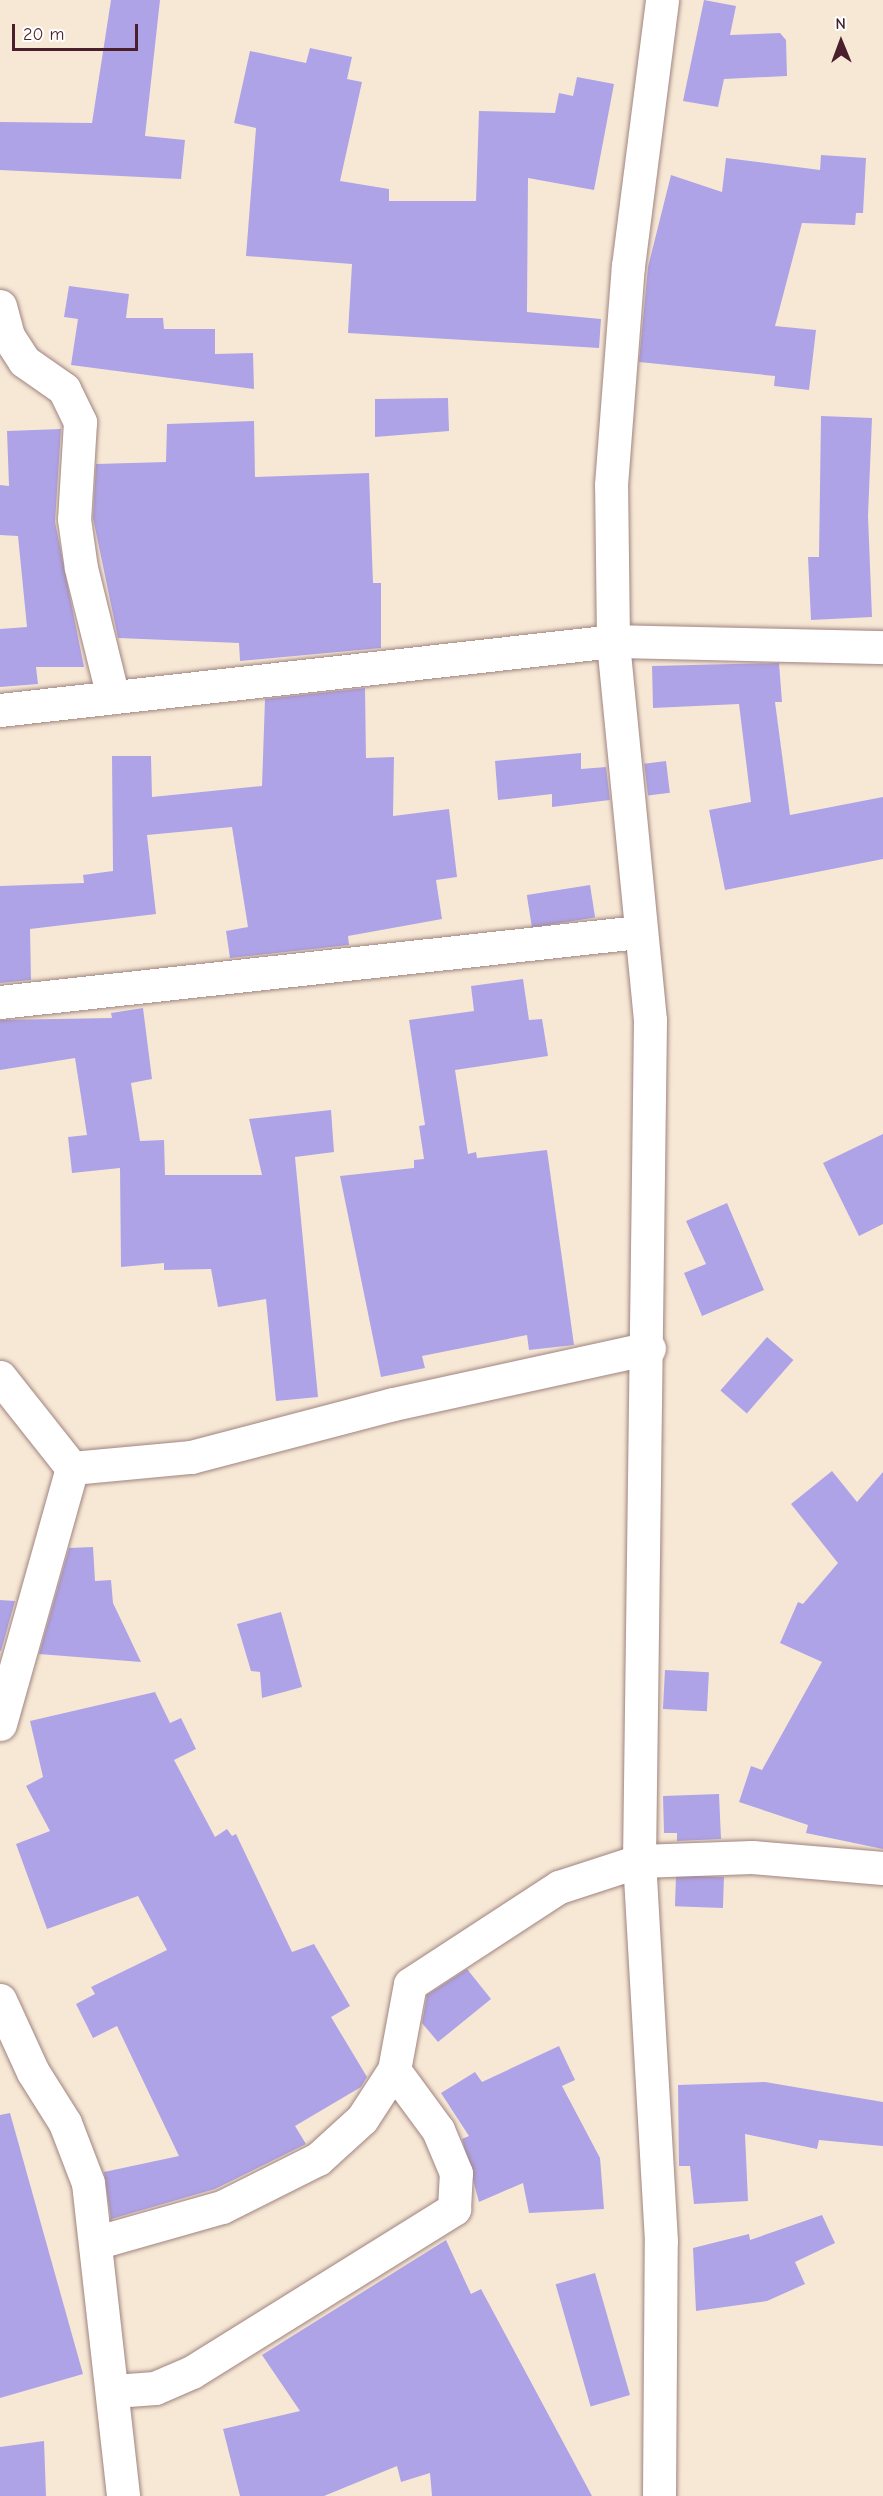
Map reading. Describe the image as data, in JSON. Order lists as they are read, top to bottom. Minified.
{"scale_bar":"20 m","north":"top"}
